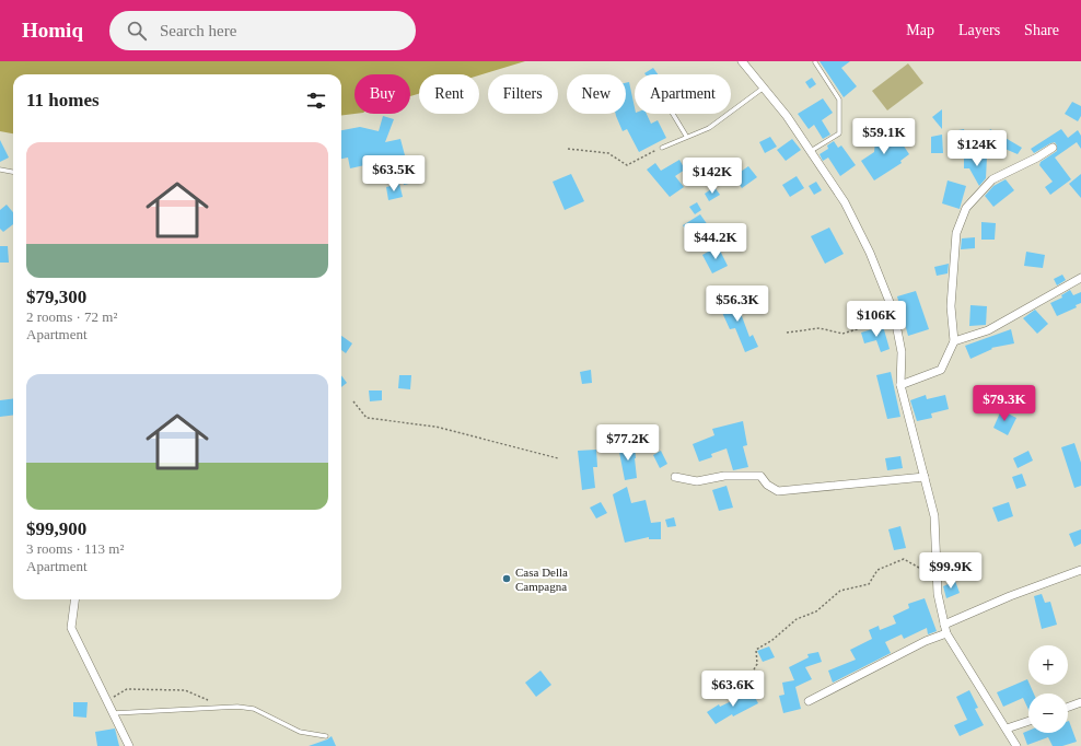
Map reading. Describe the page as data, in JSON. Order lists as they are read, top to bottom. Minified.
{"places":["Casa Della Campagna"],"page":{"header":"Homiq","search":"Search here","nav":["Map","Layers","Share"],"chip":["Buy","Rent","Filters","New","Apartment"],"heading":"11 homes","price":["$59.1K","$124K","$63.5K","$142K","$44.2K","$56.3K","$106K","$79.3K","$77.2K","$99.9K","$63.6K"],"list":[{"name":"$79,300","note":"2 rooms · 72 m² · Apartment"},{"name":"$99,900","note":"3 rooms · 113 m² · Apartment"}],"map_buttons":["+","−"]}}
